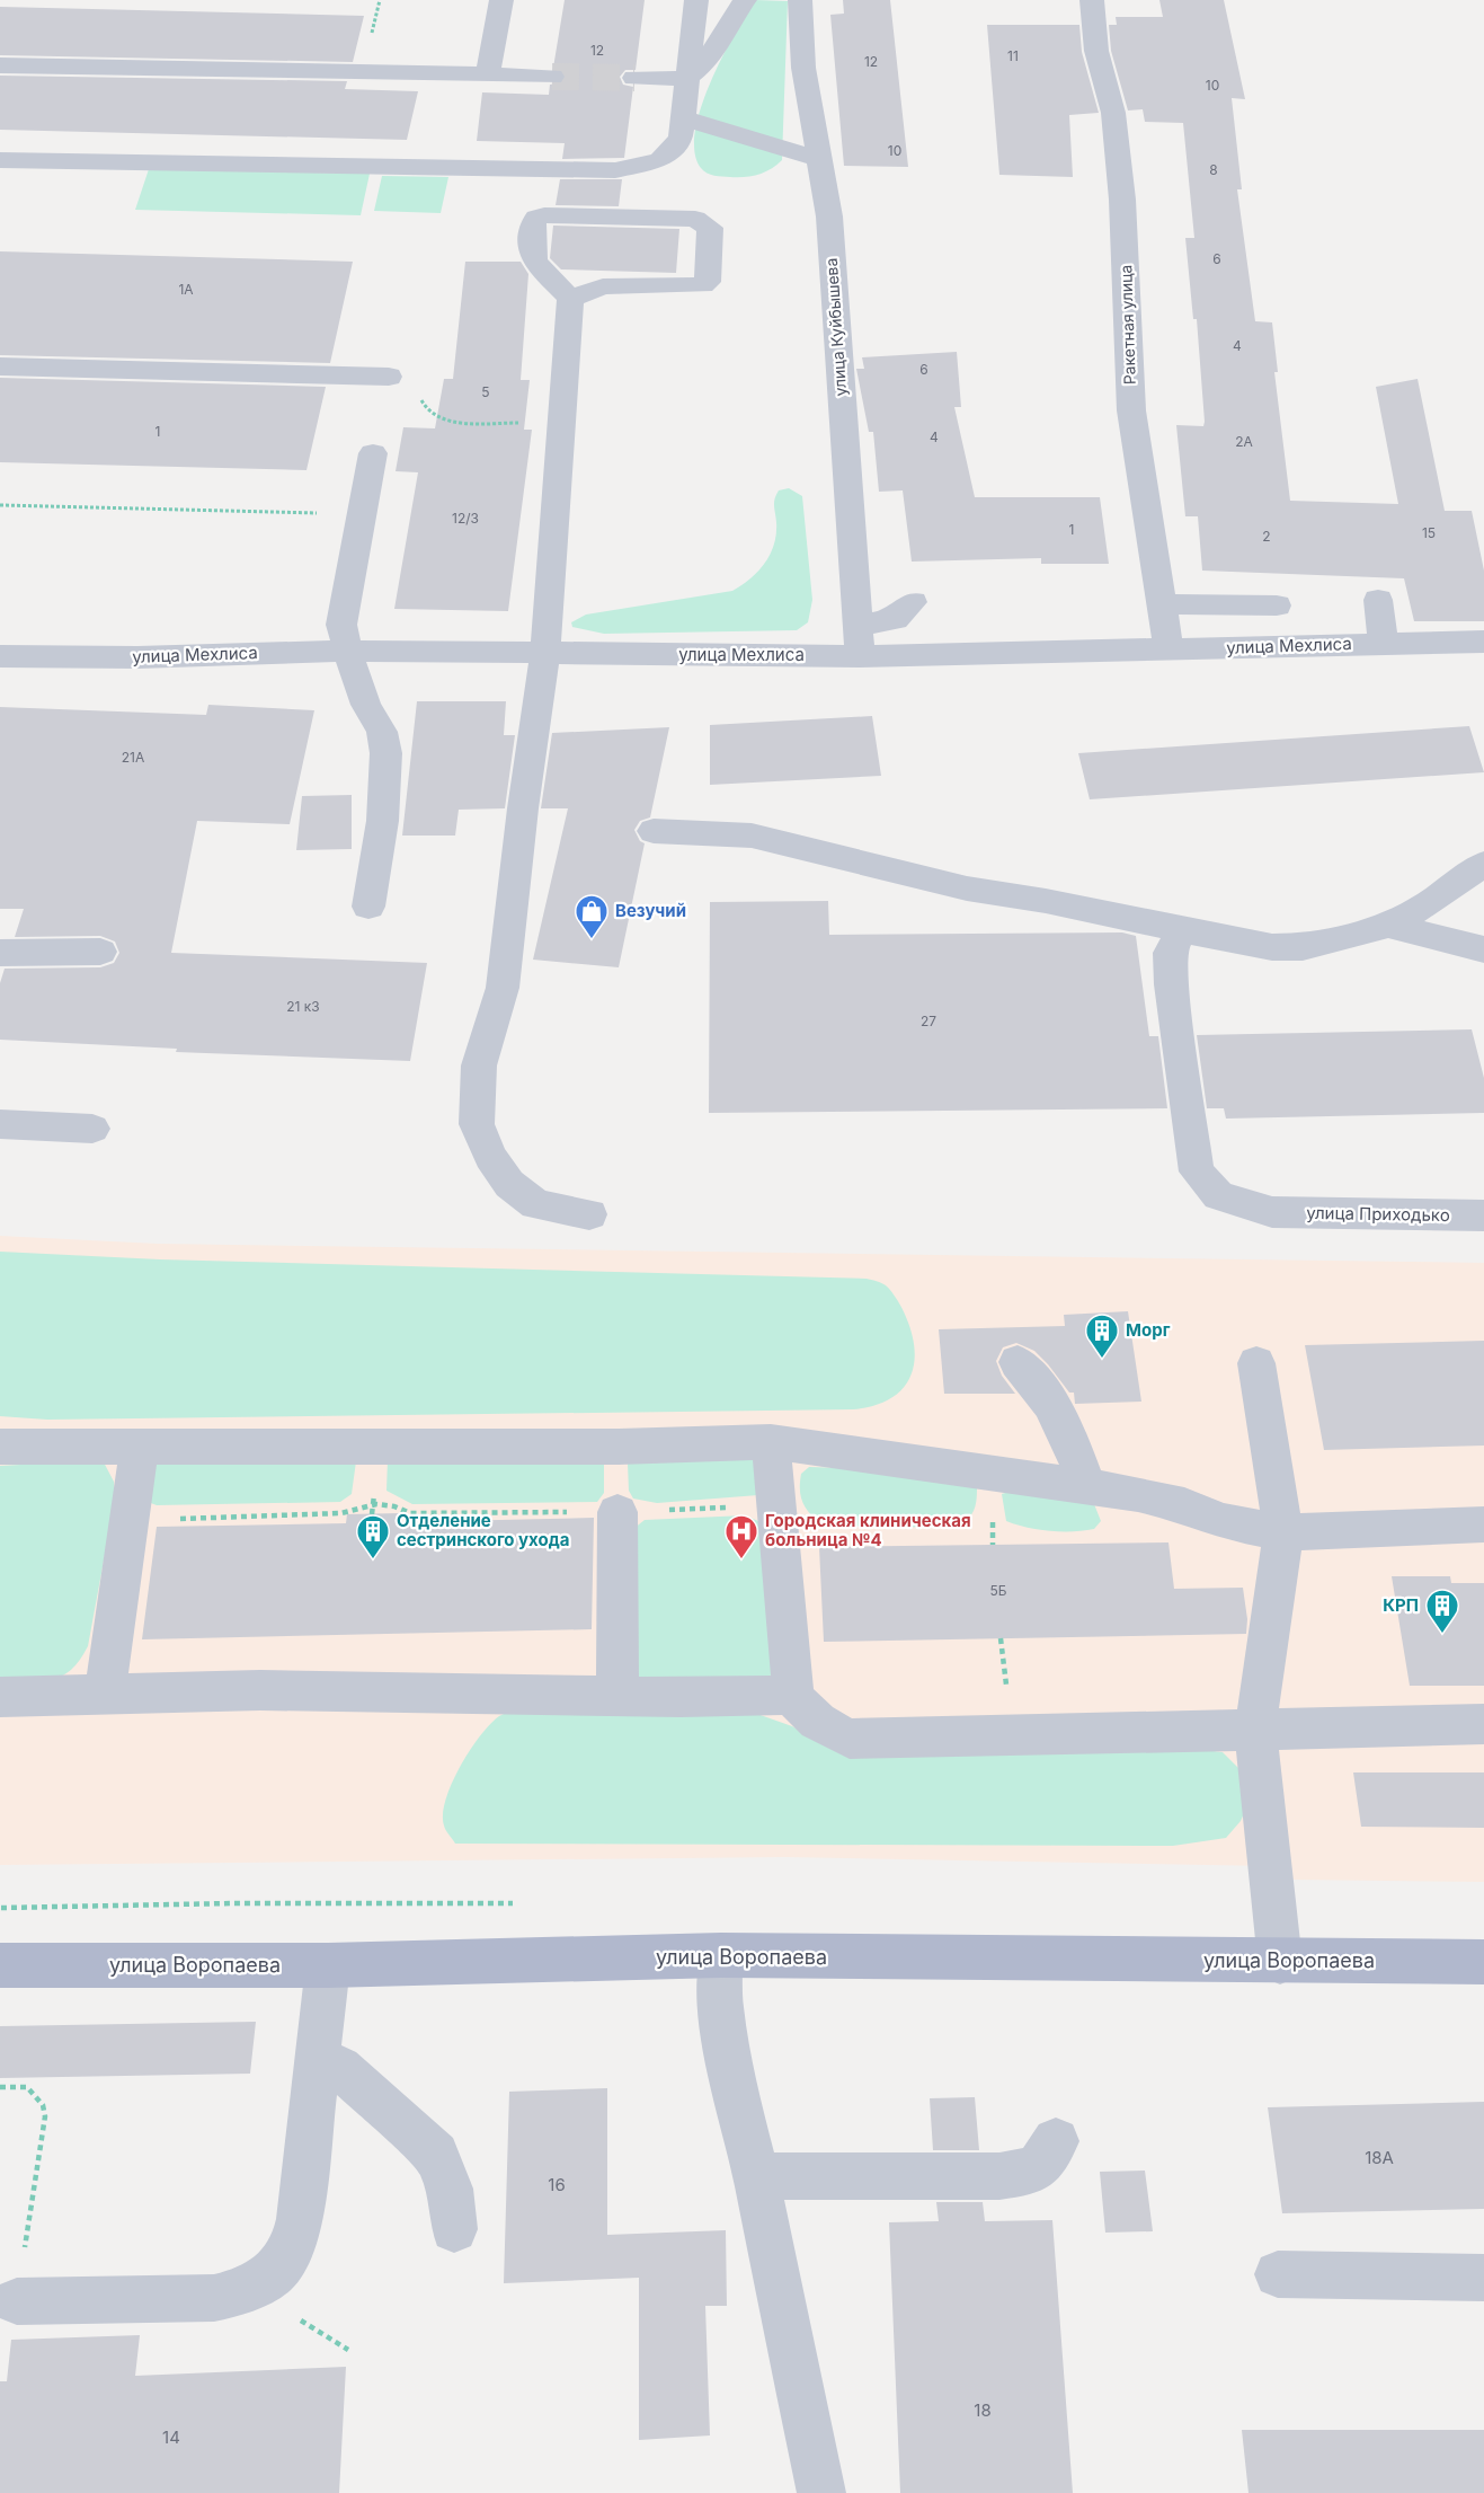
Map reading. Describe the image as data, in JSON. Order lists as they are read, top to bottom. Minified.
{"streets":{"main road":["улица Воропаева"],"street":["Ракетная улица","улица Куйбышева","улица Мехлиса","улица Приходько"]},"crossings":[["Ракетная улица","улица Мехлиса"],["улица Куйбышева","улица Мехлиса"]],"places":{"shop":["Везучий"],"building":["Морг","Отделение сестринского ухода","КРП"],"hospital":["Городская клиническая больница №4"]},"house_numbers":["12","11","12","10","10","8","6","1А","4","6","5","1","4","2А","12/3","1","15","2","21А","21 к3","27","5Б","18А","16","18","14"]}
